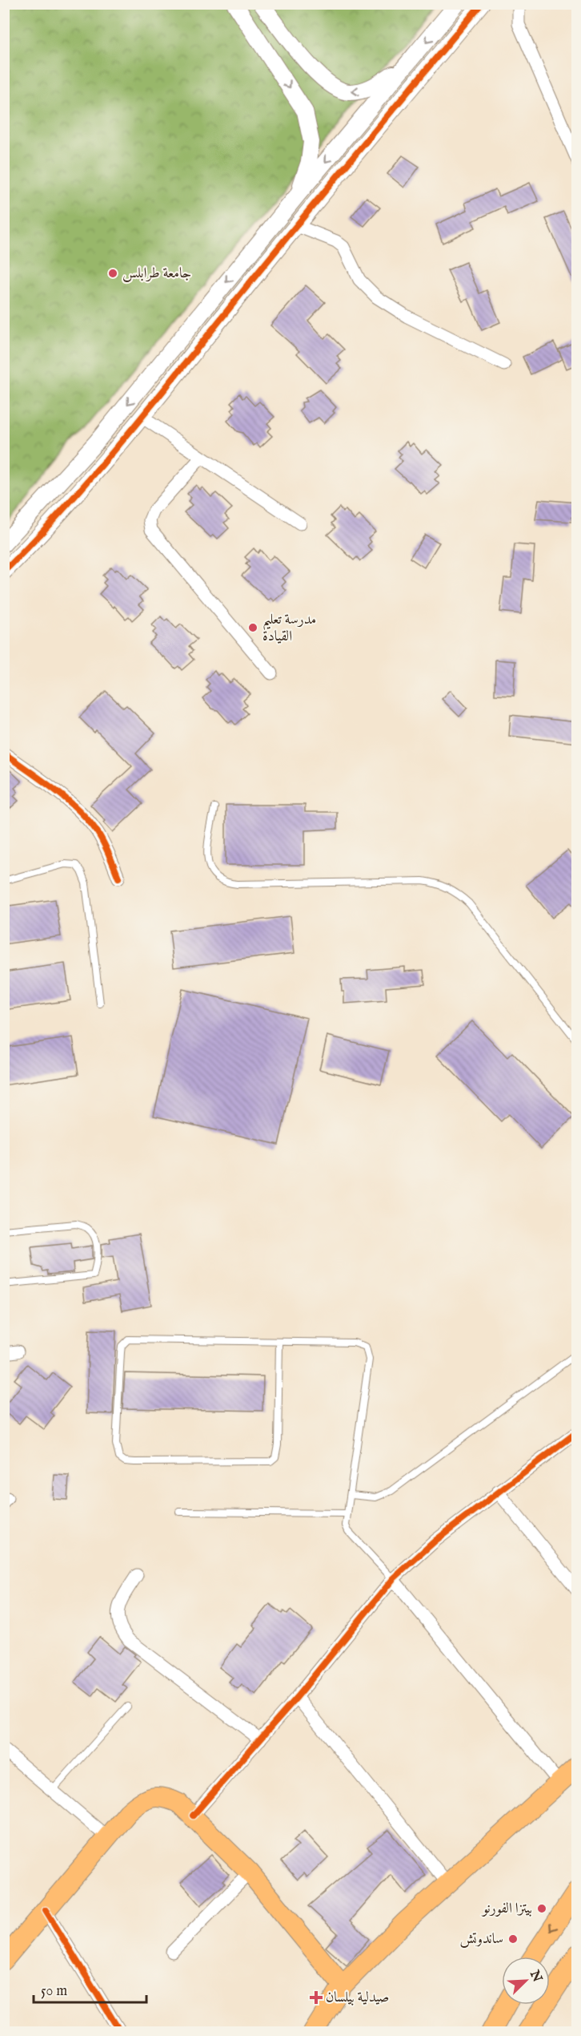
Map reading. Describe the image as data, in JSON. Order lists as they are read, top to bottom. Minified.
{"places":{"other":["جامعة طرابلس","مدرسة تعليم القيادة","بيتزا الفورنو","ساندوتش"],"health":["صيدلية بيلسان"]},"scale_bar":"50 m","north":"top right"}
